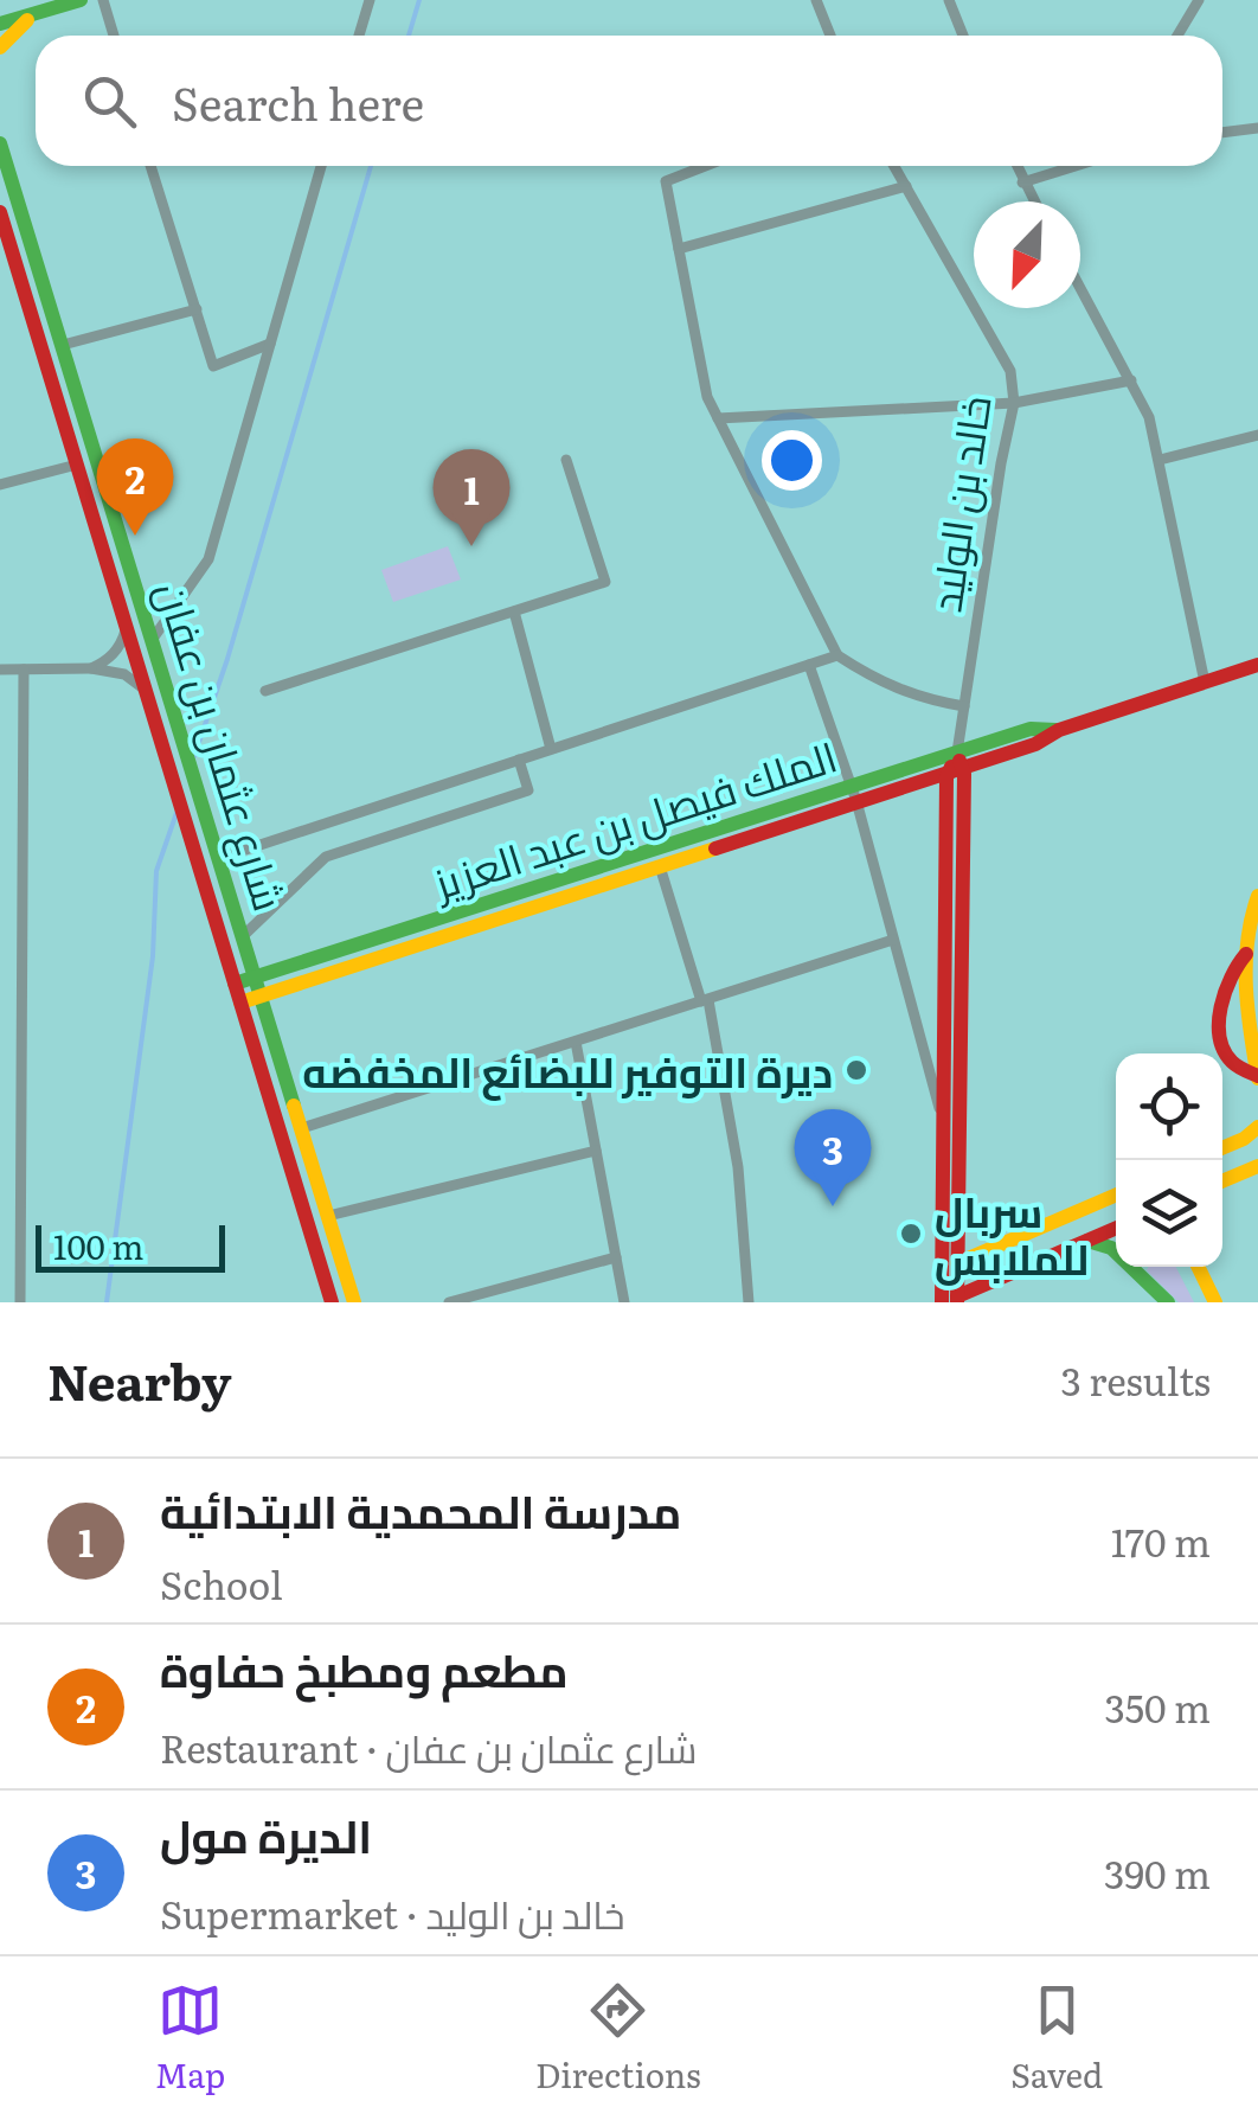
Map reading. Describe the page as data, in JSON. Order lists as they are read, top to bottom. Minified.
{"streets":{"street":["خالد بن الوليد","شارع عثمان بن عفان","الملك فيصل بن عبد العزيز"]},"crossings":[["خالد بن الوليد","الملك فيصل بن عبد العزيز"],["شارع عثمان بن عفان","الملك فيصل بن عبد العزيز"]],"places":["ديرة التوفير للبضائع المخفضه","سربال للملابس"],"scale_bar":"100 m","north":"bottom left","page":{"search":"Search here","pins":["2","1","3"],"scale":"100 m","heading":["Nearby","3 results"],"list":[{"mark":"1","name":"مدرسة المحمدية الابتدائية","note":"School","value":"170 m"},{"mark":"2","name":"مطعم ومطبخ حفاوة","note":"Restaurant · شارع عثمان بن عفان","value":"350 m"},{"mark":"3","name":"الديرة مول","note":"Supermarket · خالد بن الوليد","value":"390 m"}],"nav":["Map","Directions","Saved"]}}
